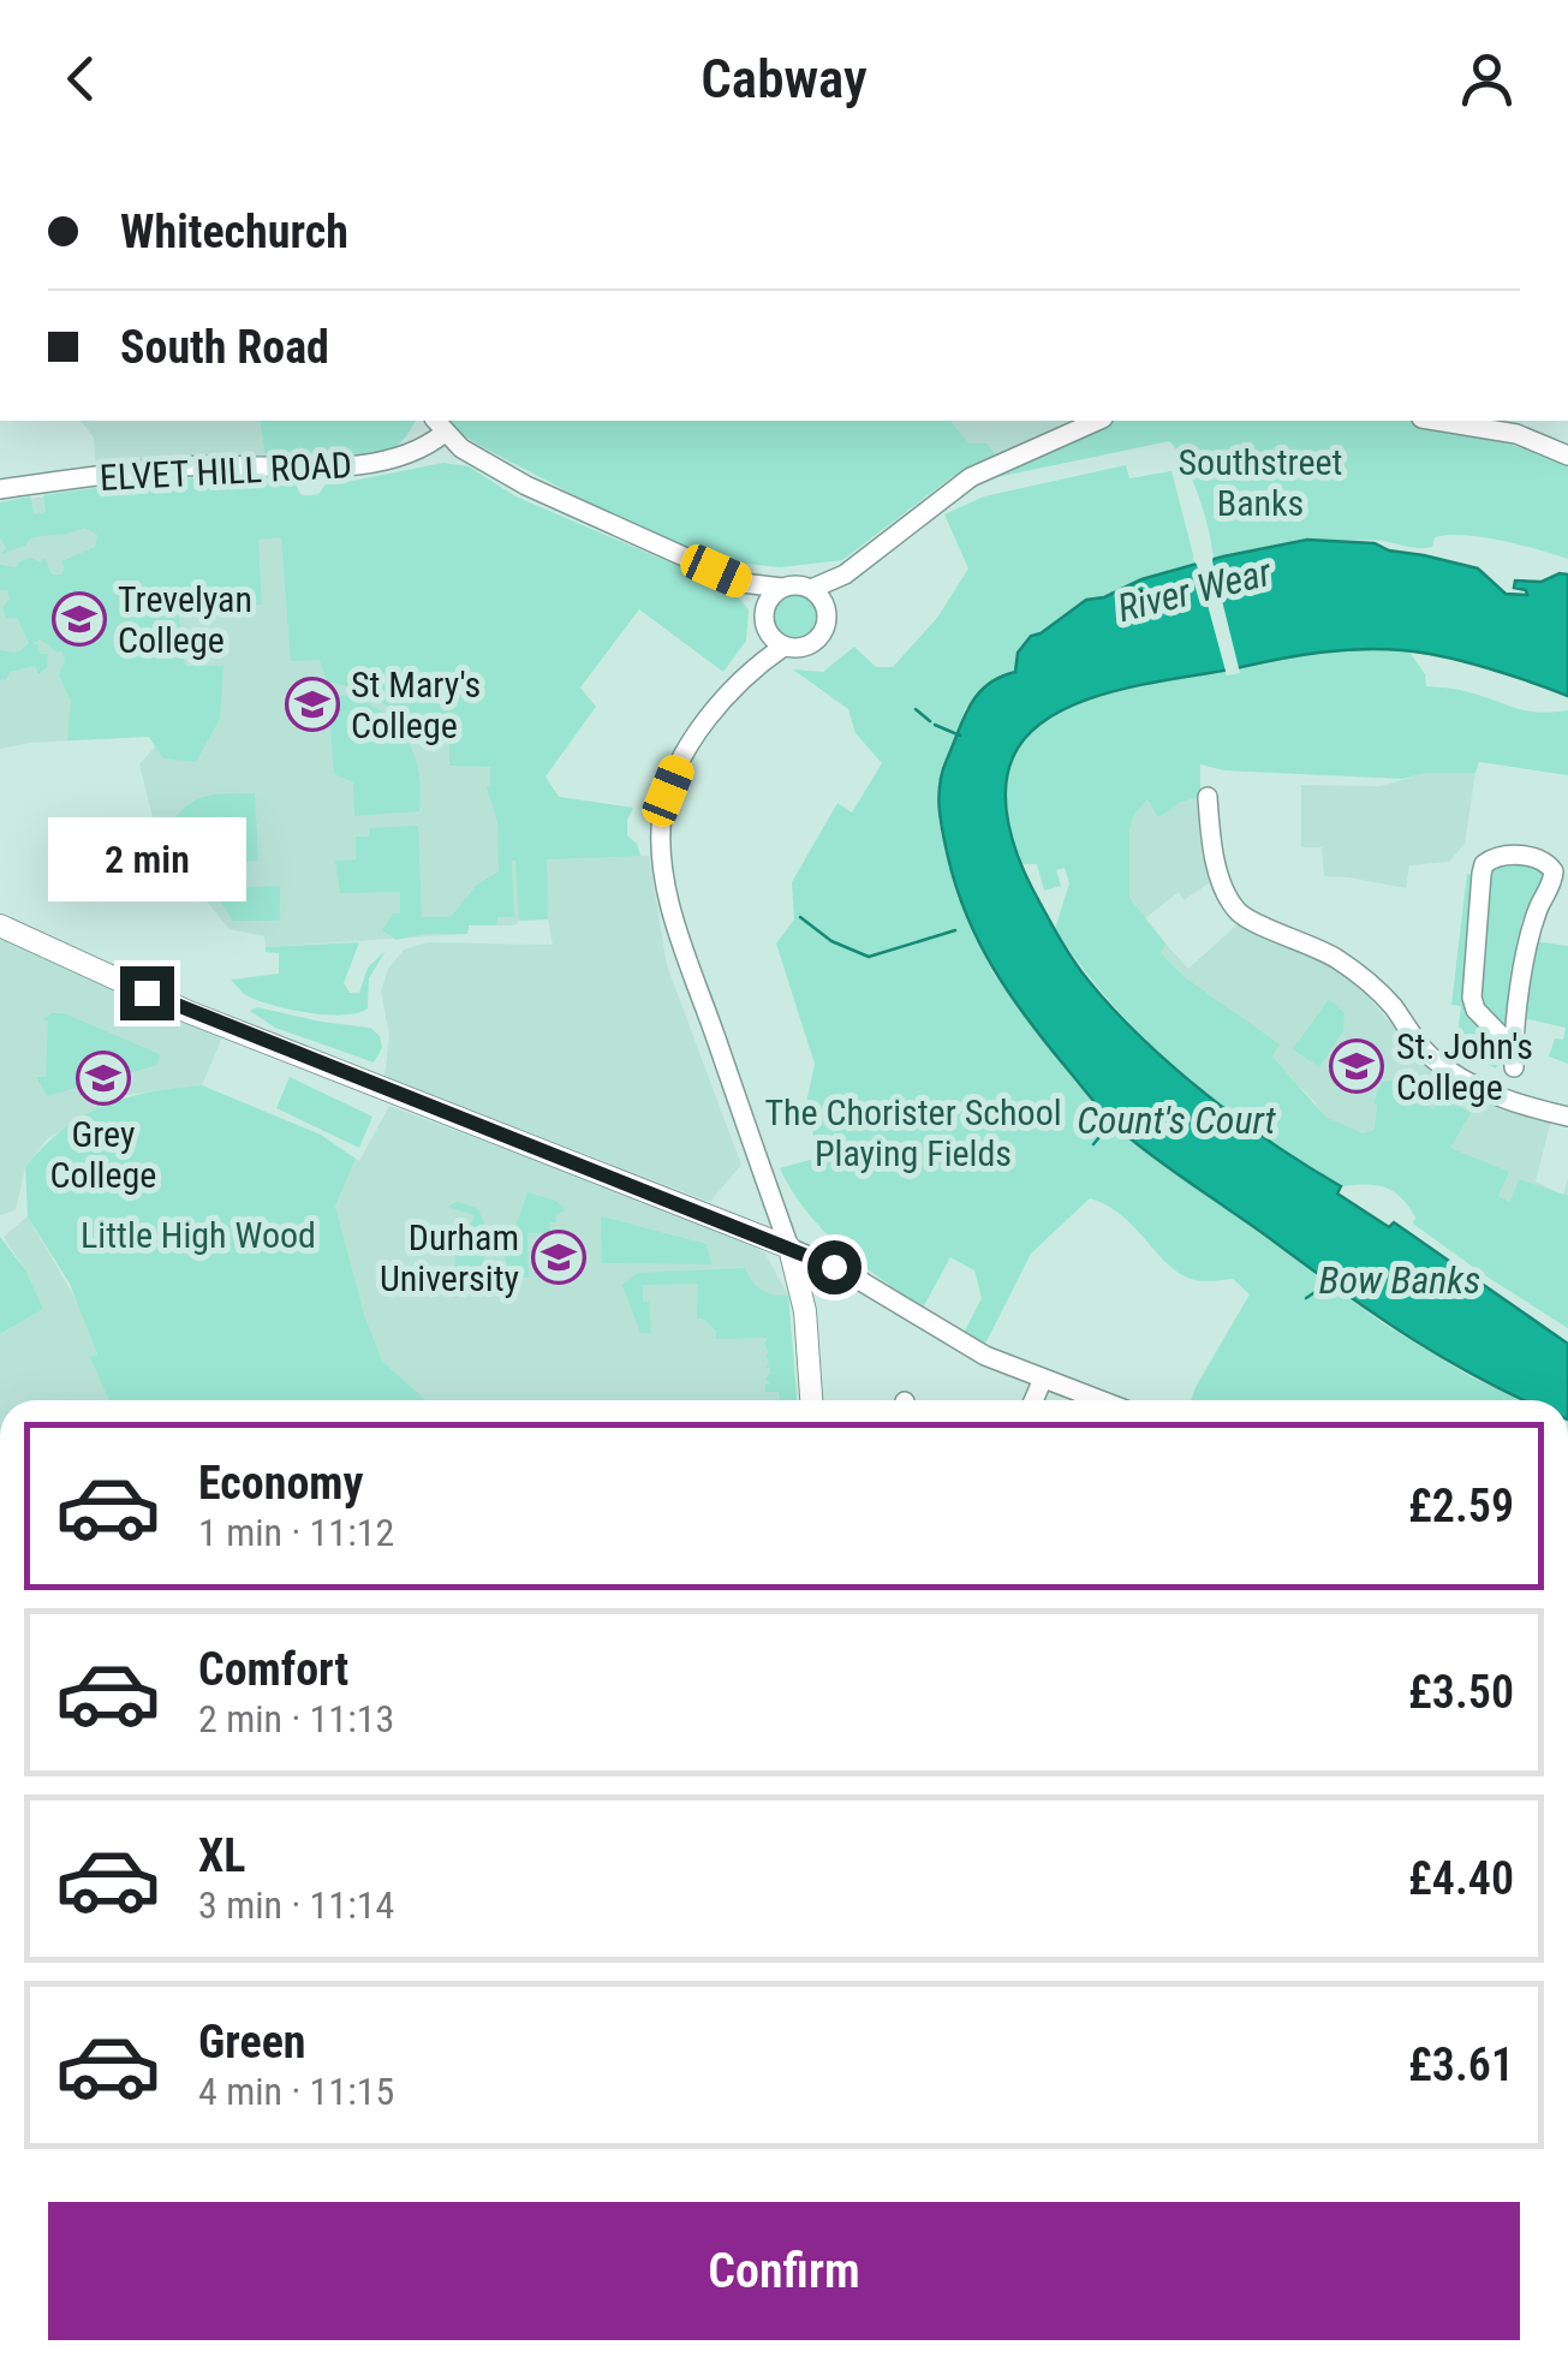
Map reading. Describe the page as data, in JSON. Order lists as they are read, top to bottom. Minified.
{"streets":{"street":["ELVET HILL ROAD"]},"water":["River Wear","Count's Court","Bow Banks"],"parks":["Southstreet Banks","The Chorister School Playing Fields","Little High Wood"],"places":{"school or university":["Trevelyan College","St Mary's College","St. John's College","Grey College","Durham University"]},"page":{"header":"Cabway","banner":["Whitechurch","South Road"],"bubble":"2 min","list":[{"name":"Economy","note":"1 min · 11:12","value":"£2.59"},{"name":"Comfort","note":"2 min · 11:13","value":"£3.50"},{"name":"XL","note":"3 min · 11:14","value":"£4.40"},{"name":"Green","note":"4 min · 11:15","value":"£3.61"}],"buttons":"Confirm"}}
